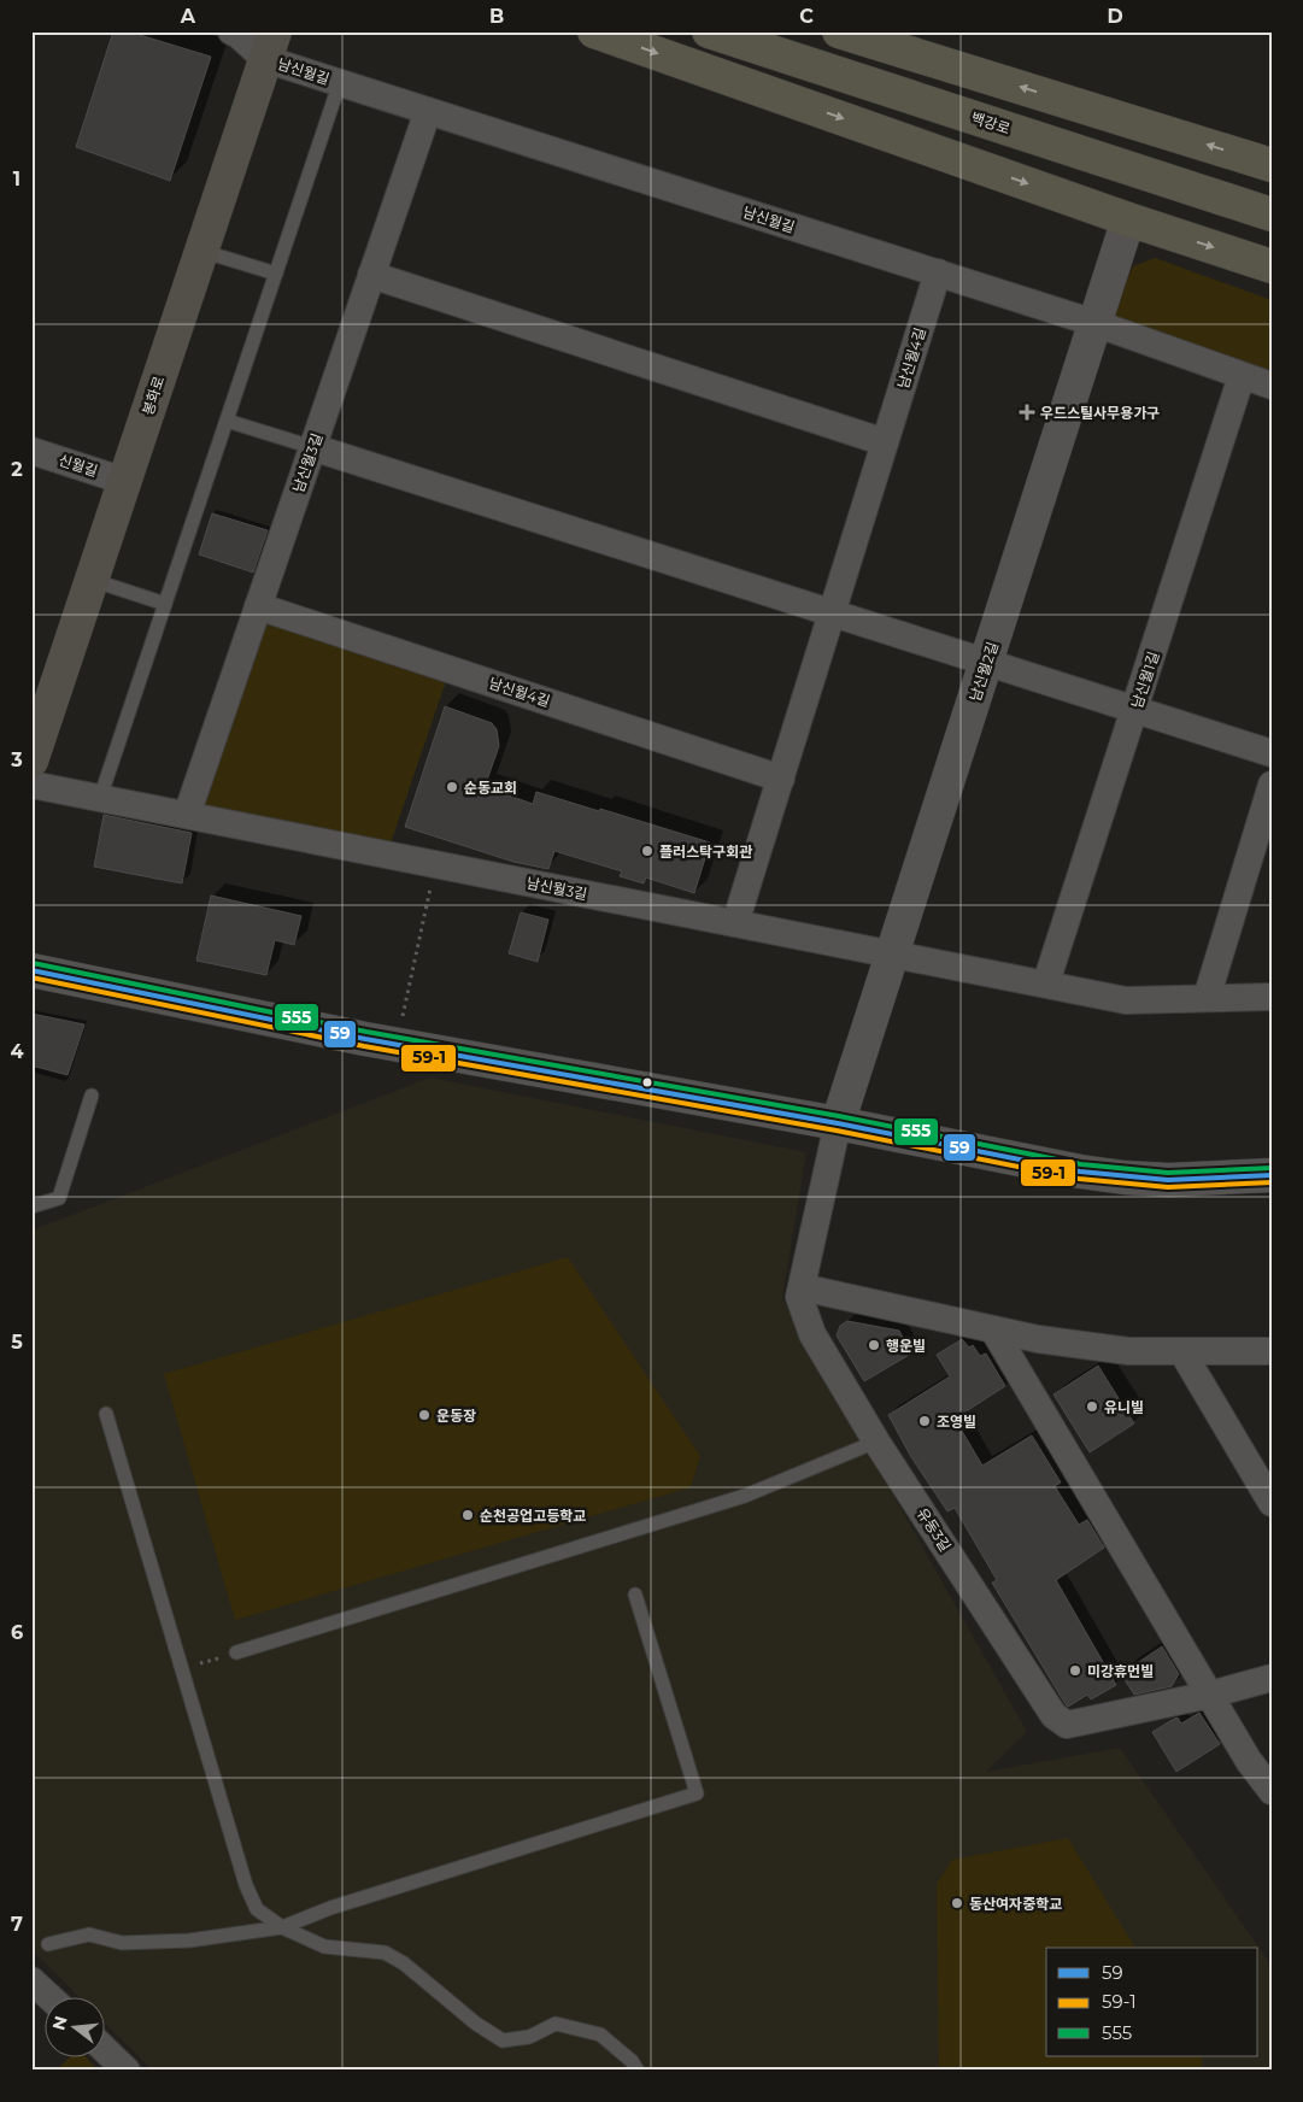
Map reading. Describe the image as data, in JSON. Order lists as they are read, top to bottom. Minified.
{"streets":{"main road":["백강로","봉화로"],"street":["남신월길","남신월4길","남신월3길","신월길","남신월2길","남신월1길","유동3길"]},"crossings":[["남신월길","남신월4길"],["남신월길","봉화로"],["남신월길","남신월3길"],["남신월길","남신월2길"],["남신월길","남신월1길"],["남신월4길","남신월3길"],["봉화로","신월길"],["남신월3길","남신월2길"],["남신월2길","유동3길"]],"places":{"health":["우드스틸사무용가구"],"other":["순동교회","플러스탁구회관","행운빌","유니빌","운동장","조영빌","순천공업고등학교","미강휴먼빌","동산여자중학교"]},"lines":["transit line 555","transit line 59","transit line 59-1"],"legend":["59","59-1","555"],"north":"left","grid":{"columns":["A","B","C","D"],"rows":["1","2","3","4","5","6","7"]}}
